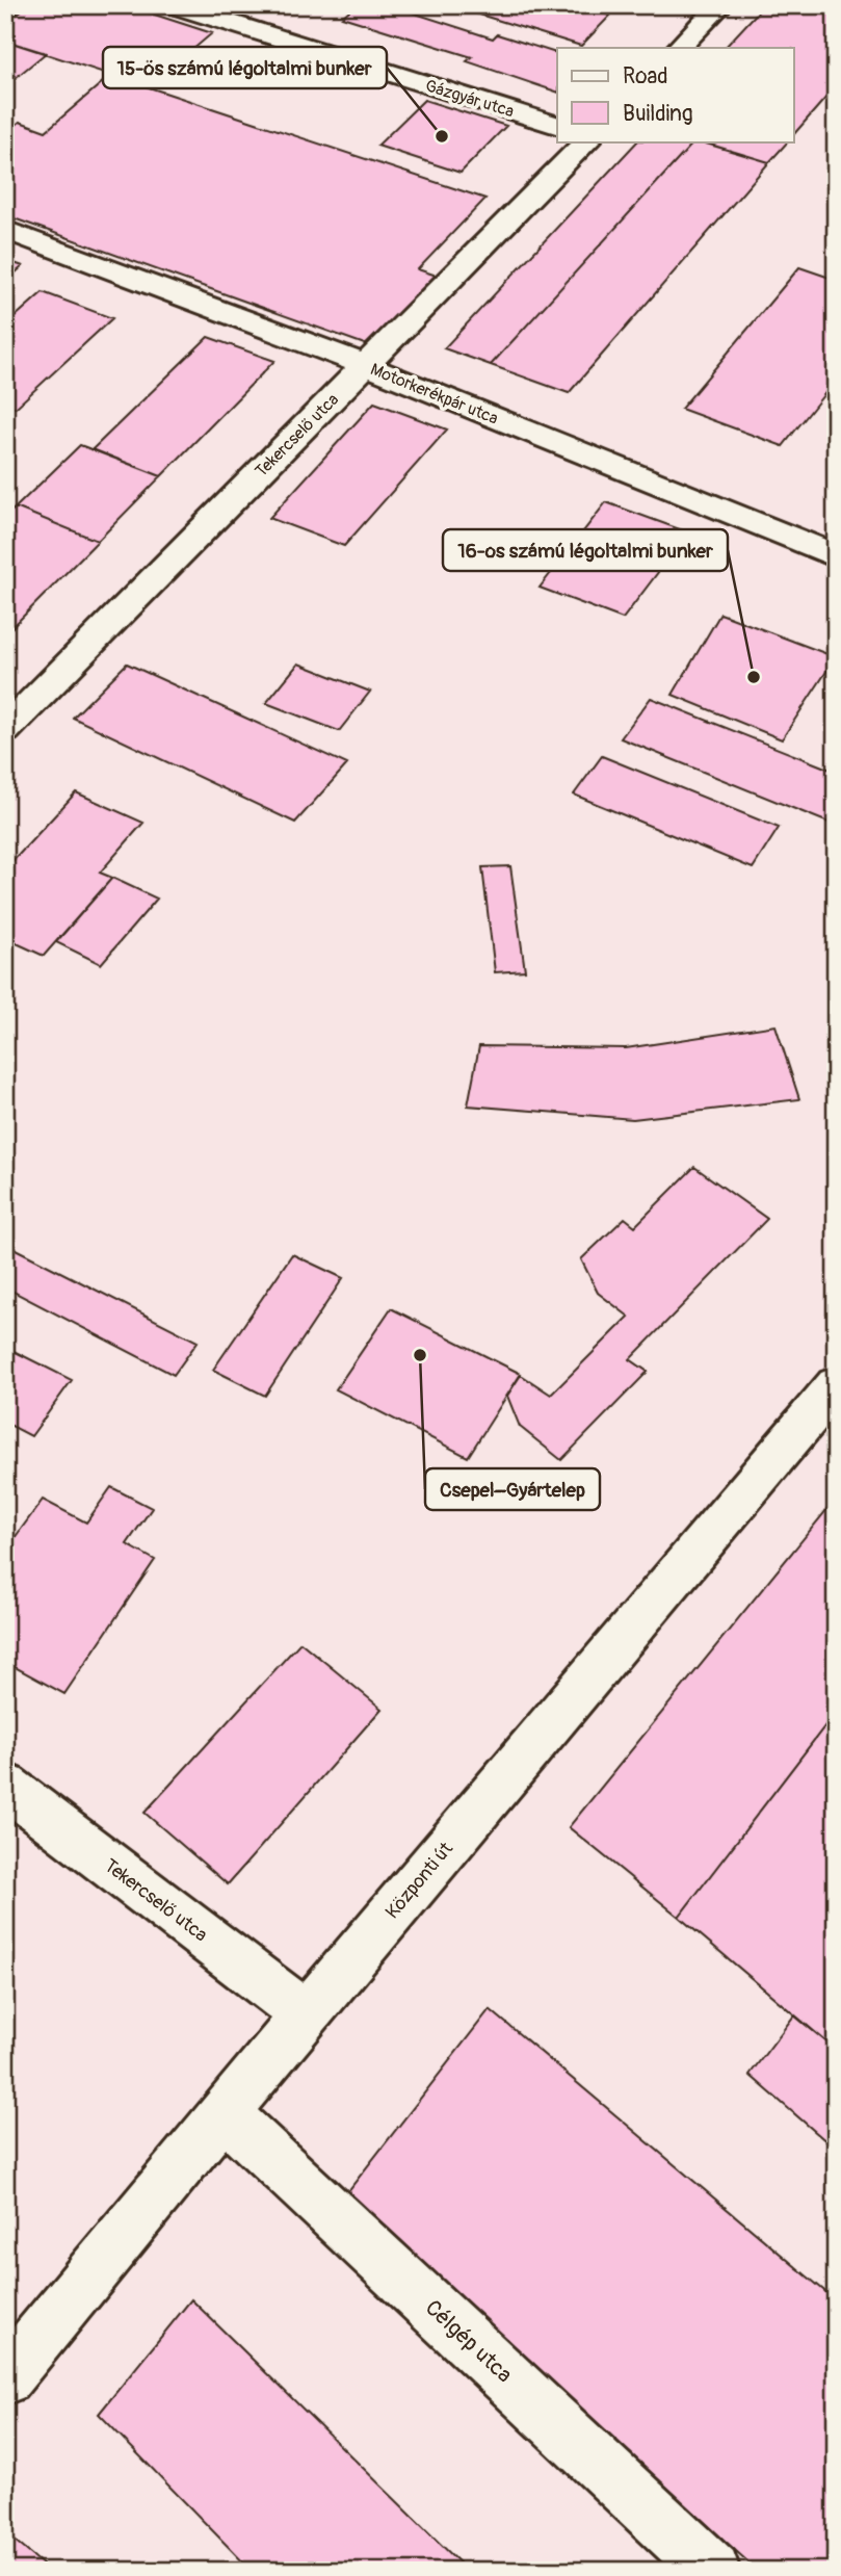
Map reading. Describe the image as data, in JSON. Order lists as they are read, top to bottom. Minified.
{"streets":{"street":["Gázgyár utca","Motorkerékpár utca","Tekercselő utca","Központi út","Célgép utca"]},"crossings":[["Motorkerékpár utca","Tekercselő utca"],["Tekercselő utca","Központi út"],["Központi út","Célgép utca"]],"places":["15-ös számú légoltalmi bunker","16-os számú légoltalmi bunker","Csepel–Gyártelep"],"legend":["Road","Building"]}
